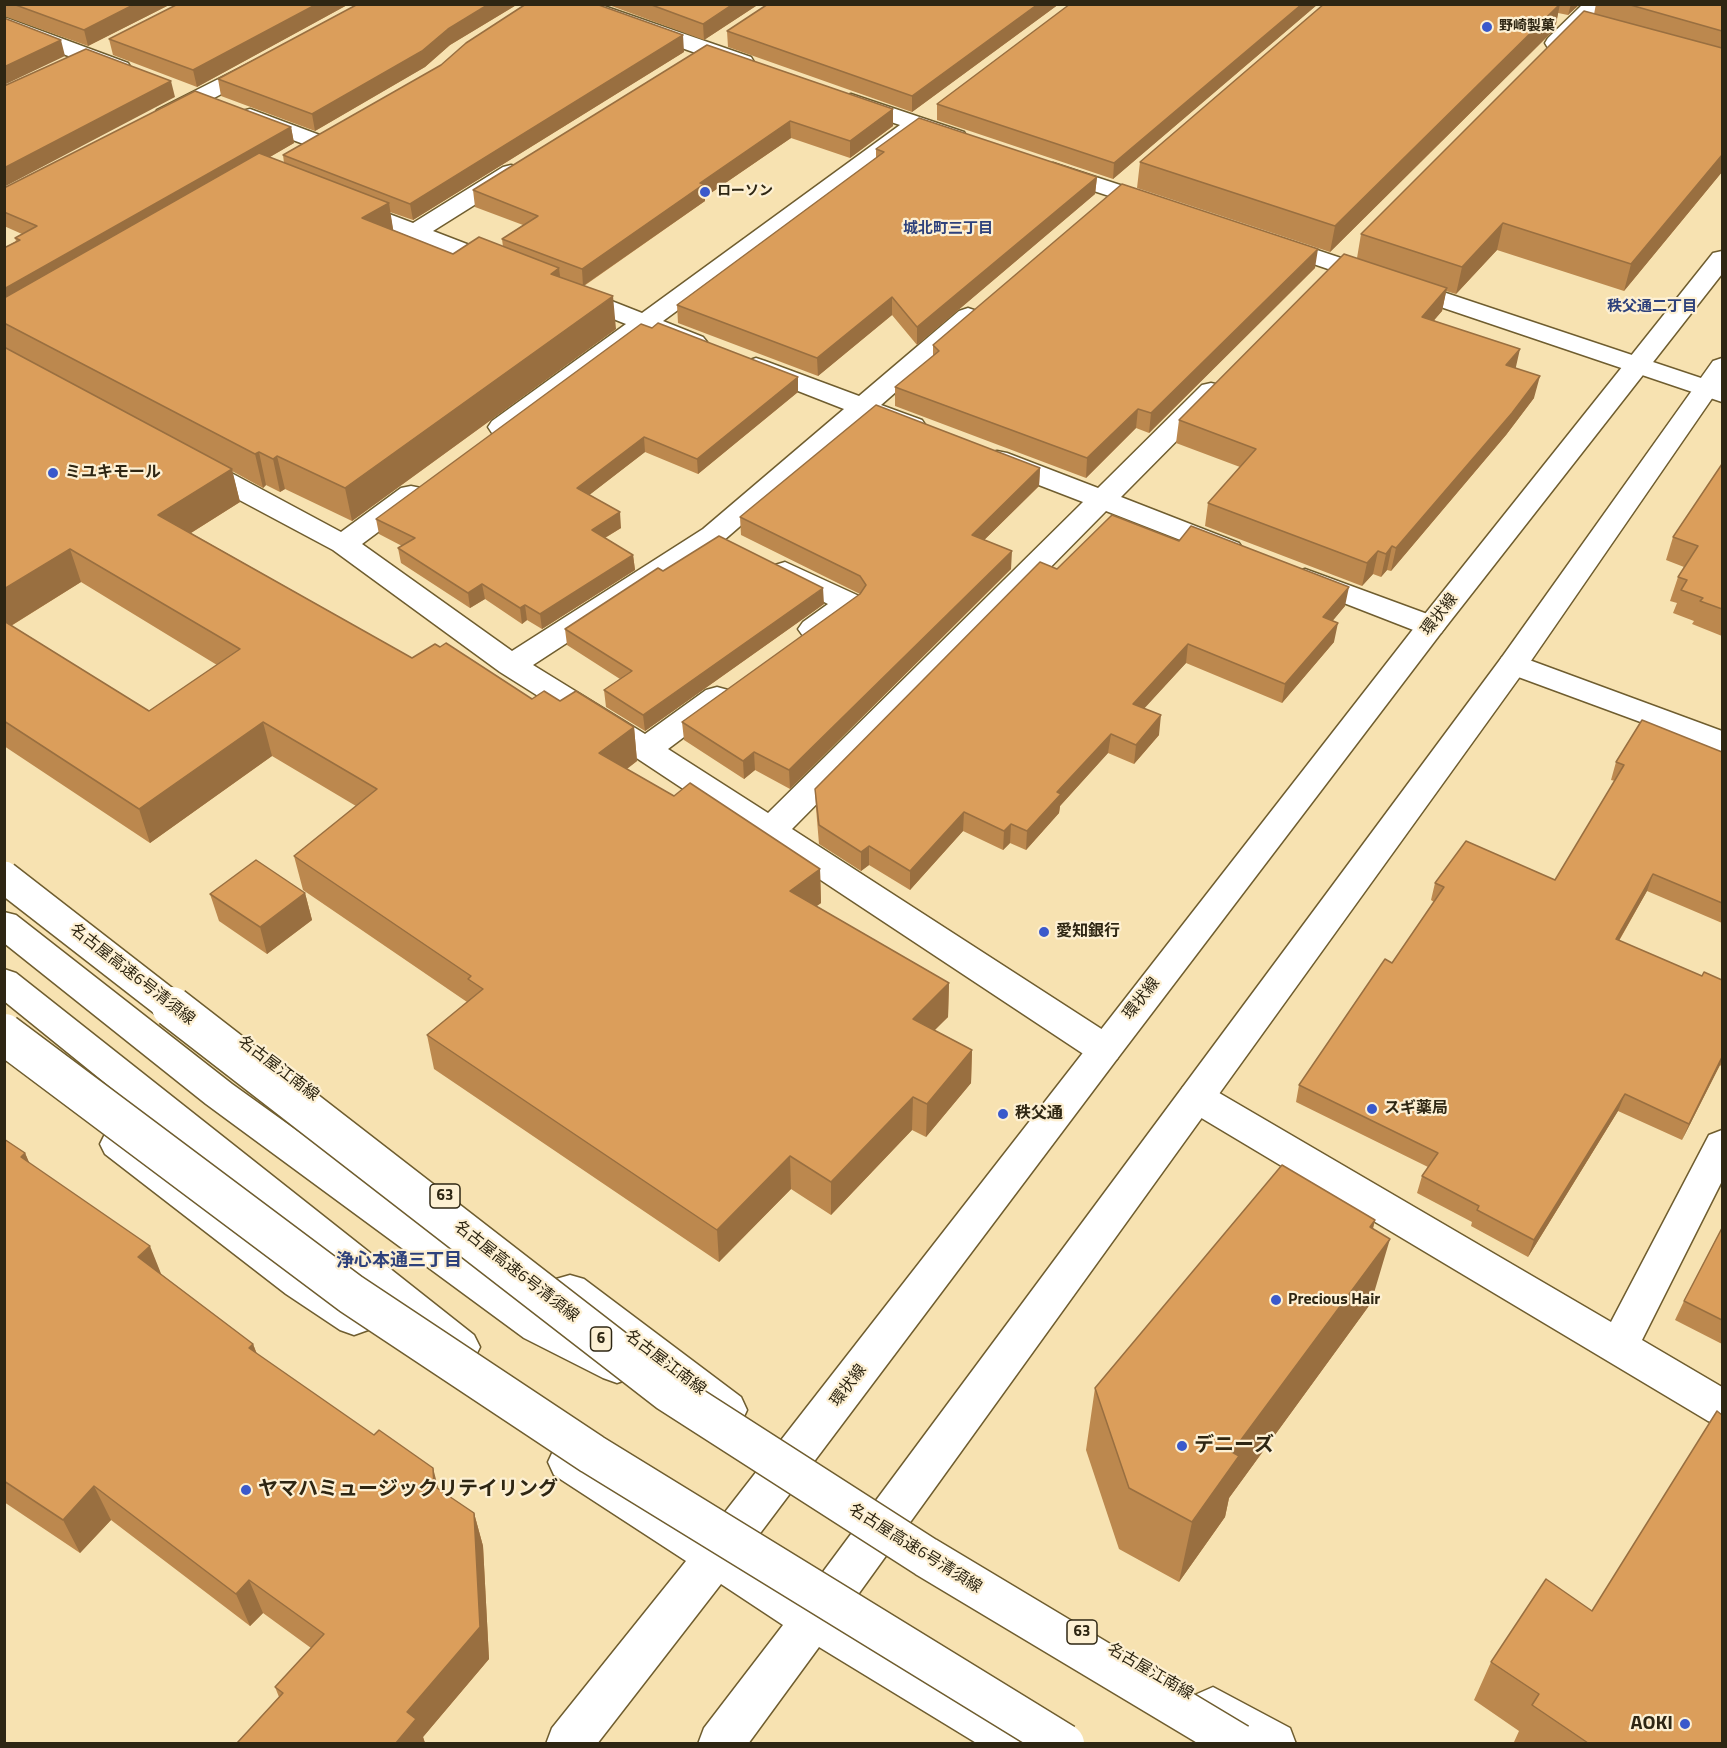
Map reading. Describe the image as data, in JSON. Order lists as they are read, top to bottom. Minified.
{"streets":{"main road":["環状線","名古屋高速6号清須線","名古屋江南線","63","6"]},"crossings":[["環状線","名古屋江南線"]],"districts":["城北町三丁目","秩父通二丁目","浄心本通三丁目"],"places":["野崎製菓","ローソン","ミユキモール","愛知銀行","スギ薬局","秩父通","Precious Hair","デニーズ","ヤマハミュージックリテイリング","AOKI"]}
